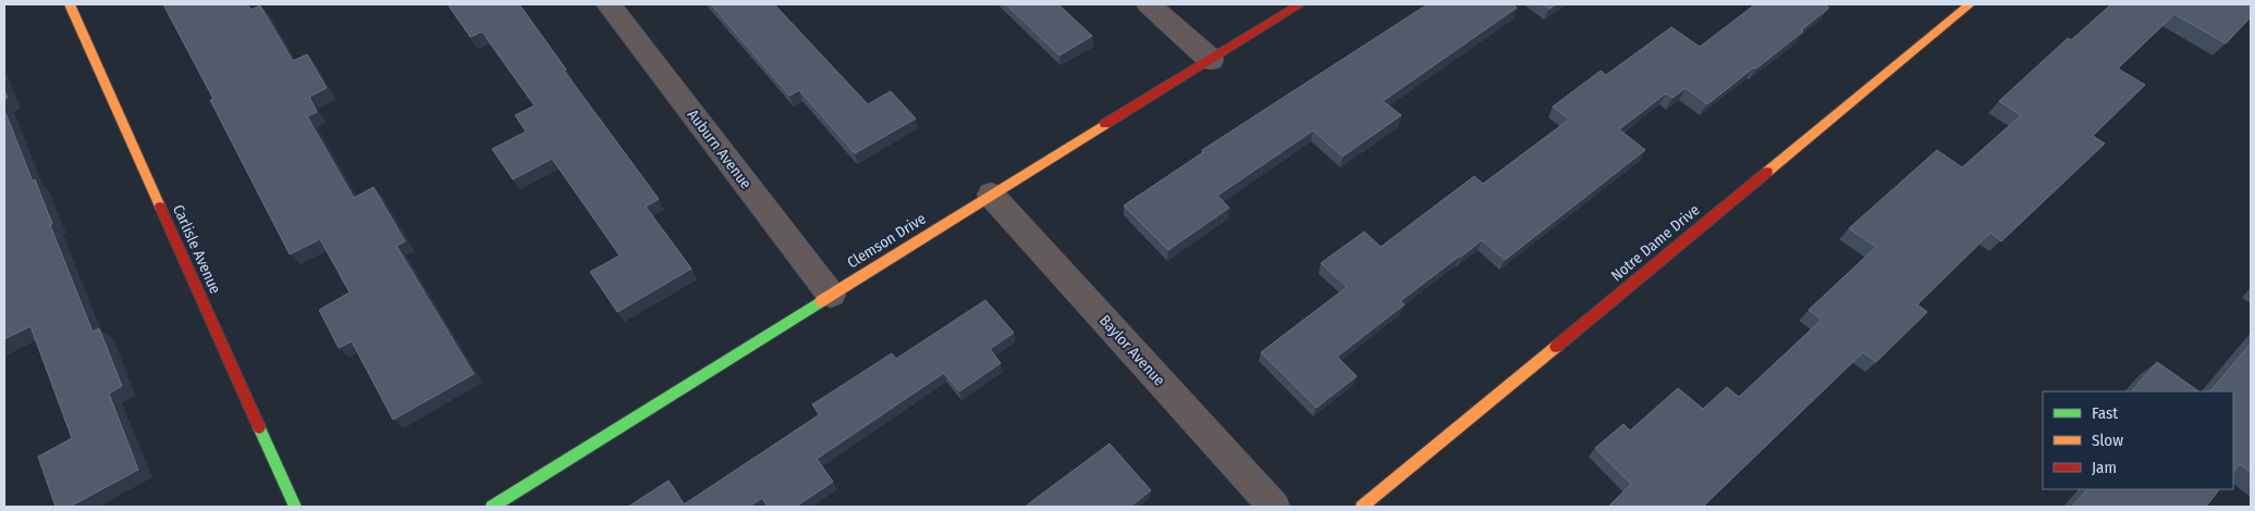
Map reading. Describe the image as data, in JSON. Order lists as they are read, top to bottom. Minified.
{"streets":{"street":["Auburn Avenue","Clemson Drive","Notre Dame Drive","Carlisle Avenue","Baylor Avenue"]},"crossings":[["Auburn Avenue","Clemson Drive"],["Clemson Drive","Baylor Avenue"]],"legend":["Fast","Slow","Jam"]}
